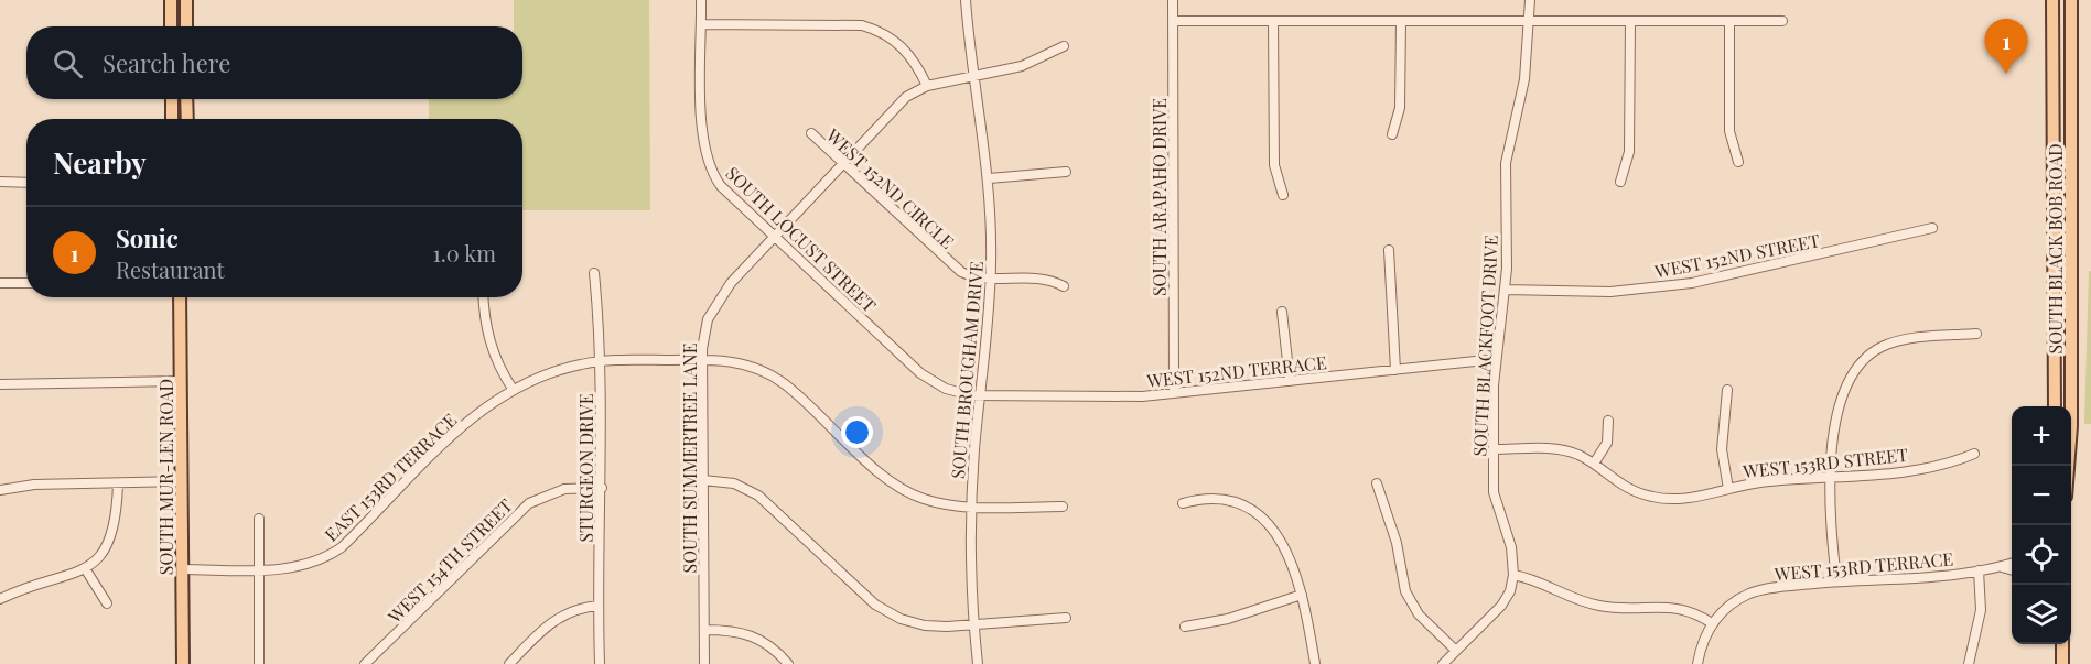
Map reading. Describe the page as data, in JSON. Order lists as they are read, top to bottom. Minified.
{"streets":{"main road":["SOUTH BLACK BOB ROAD","SOUTH MUR-LEN ROAD"],"street":["WEST 152ND CIRCLE","SOUTH ARAPAHO DRIVE","SOUTH LOCUST STREET","WEST 152ND STREET","SOUTH BLACKFOOT DRIVE","SOUTH BROUGHAM DRIVE","WEST 152ND TERRACE","SOUTH SUMMERTREE LANE","WEST 153RD STREET","STURGEON DRIVE","EAST 153RD TERRACE","WEST 154TH STREET","WEST 153RD TERRACE"]},"crossings":[["WEST 152ND CIRCLE","SOUTH BROUGHAM DRIVE"],["SOUTH ARAPAHO DRIVE","WEST 152ND TERRACE"],["SOUTH LOCUST STREET","SOUTH BROUGHAM DRIVE"],["SOUTH LOCUST STREET","WEST 152ND TERRACE"],["SOUTH LOCUST STREET","SOUTH SUMMERTREE LANE"],["WEST 152ND STREET","SOUTH BLACKFOOT DRIVE"],["SOUTH BLACKFOOT DRIVE","WEST 152ND TERRACE"],["SOUTH BLACKFOOT DRIVE","WEST 153RD STREET"],["SOUTH BROUGHAM DRIVE","WEST 152ND TERRACE"],["STURGEON DRIVE","EAST 153RD TERRACE"],["STURGEON DRIVE","WEST 154TH STREET"],["SOUTH MUR-LEN ROAD","EAST 153RD TERRACE"]],"page":{"pins":"1","search":"Search here","heading":"Nearby","list":[{"mark":"1","name":"Sonic","note":"Restaurant","value":"1.0 km"}],"map_buttons":["+","−"]}}
